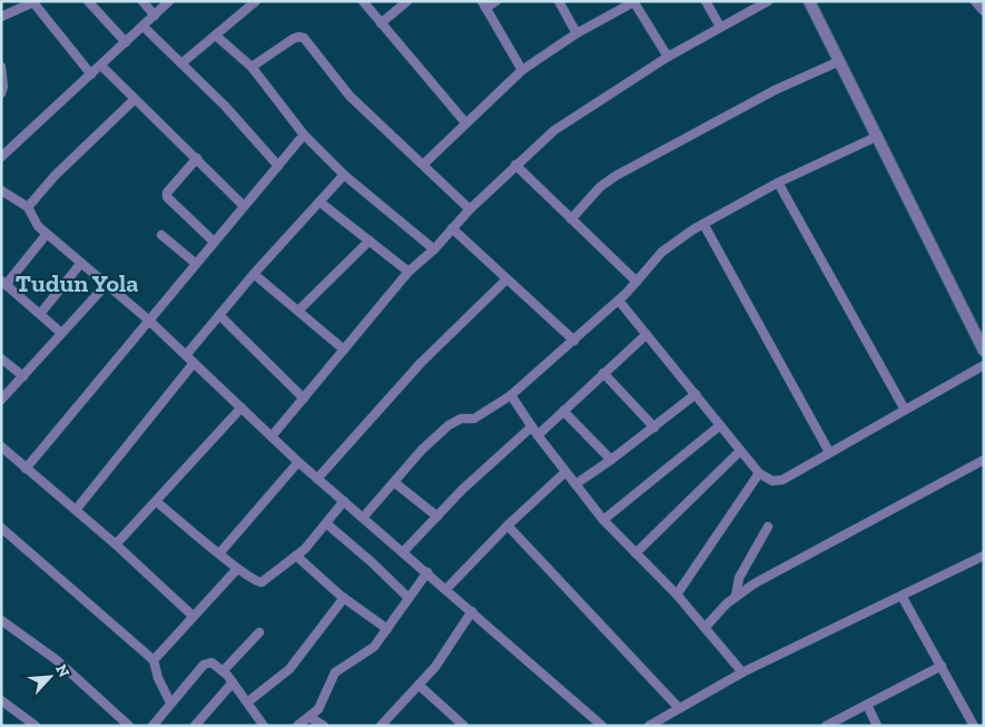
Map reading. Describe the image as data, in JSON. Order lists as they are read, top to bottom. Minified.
{"districts":["Tudun Yola"],"north":"top right"}
